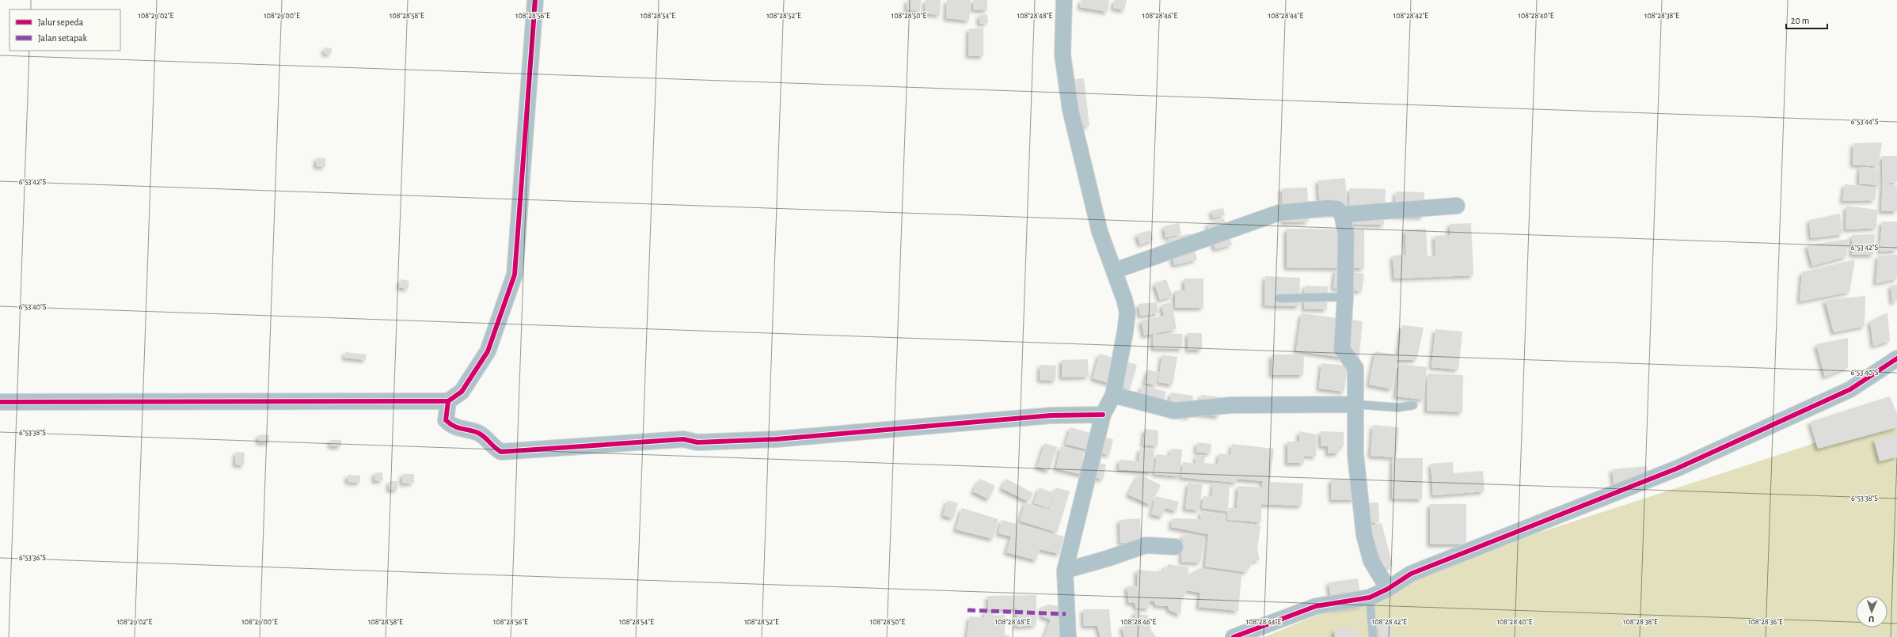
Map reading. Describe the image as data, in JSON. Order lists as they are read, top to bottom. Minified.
{"legend":["Jalur sepeda","Jalan setapak"],"scale_bar":"20 m","north":"bottom","coordinates":["108°29'02\"E","108°29'00\"E","108°28'58\"E","108°28'56\"E","108°28'54\"E","108°28'52\"E","108°28'50\"E","108°28'48\"E","108°28'46\"E","108°28'44\"E","108°28'42\"E","108°28'40\"E","108°28'38\"E","6°53'44\"S","6°53'42\"S","6°53'40\"S","6°53'38\"S","6°53'36\"S","108°28'36\"E"]}
